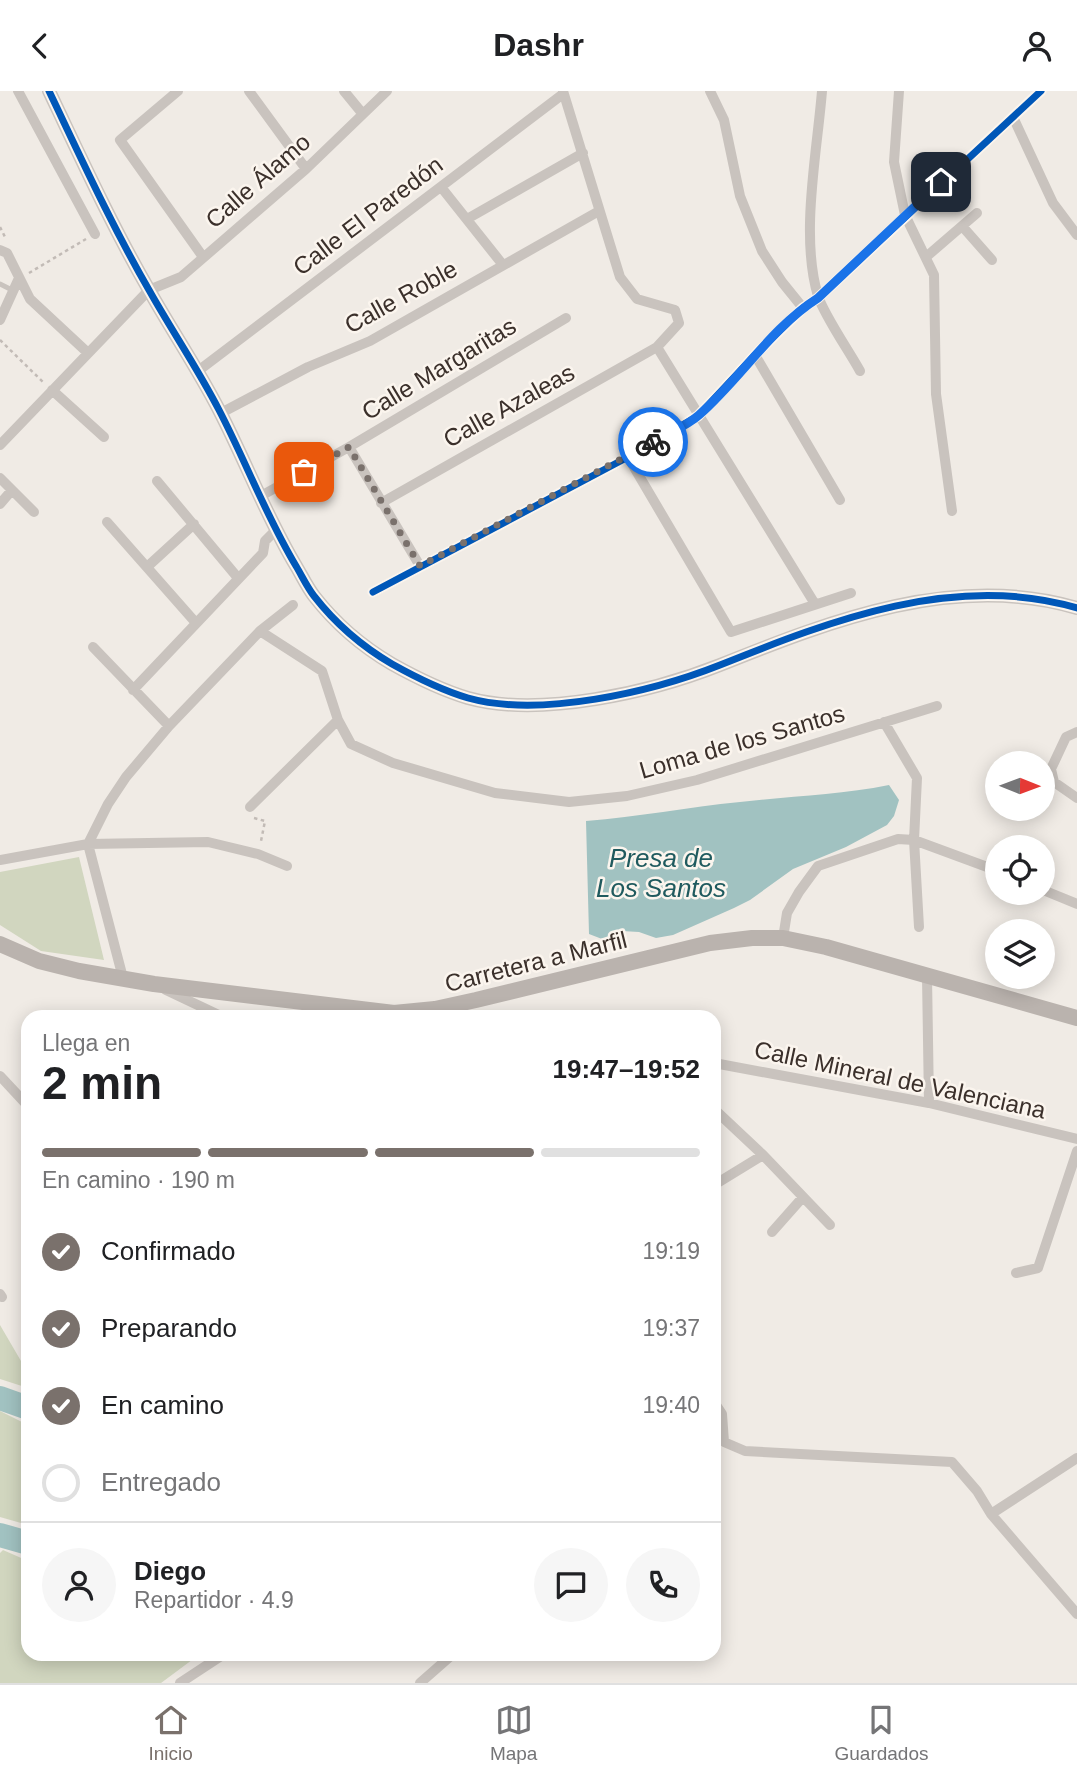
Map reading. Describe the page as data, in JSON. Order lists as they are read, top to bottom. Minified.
{"streets":{"main road":["Carretera a Marfil"],"street":["Calle Álamo","Calle El Paredón","Calle Roble","Calle Margaritas","Calle Azaleas","Loma de los Santos","Calle Mineral de Valenciana"]},"water":["Presa de Los Santos"],"north":"right","page":{"header":"Dashr","heading":["2 min","Llega en","19:47–19:52"],"panel":["Diego","Repartidor · 4.9"],"bar":"En camino · 190 m","list":[["Confirmado","19:19"],["Preparando","19:37"],["En camino","19:40"],"Entregado"],"tabs":["Inicio","Mapa","Guardados"]}}
